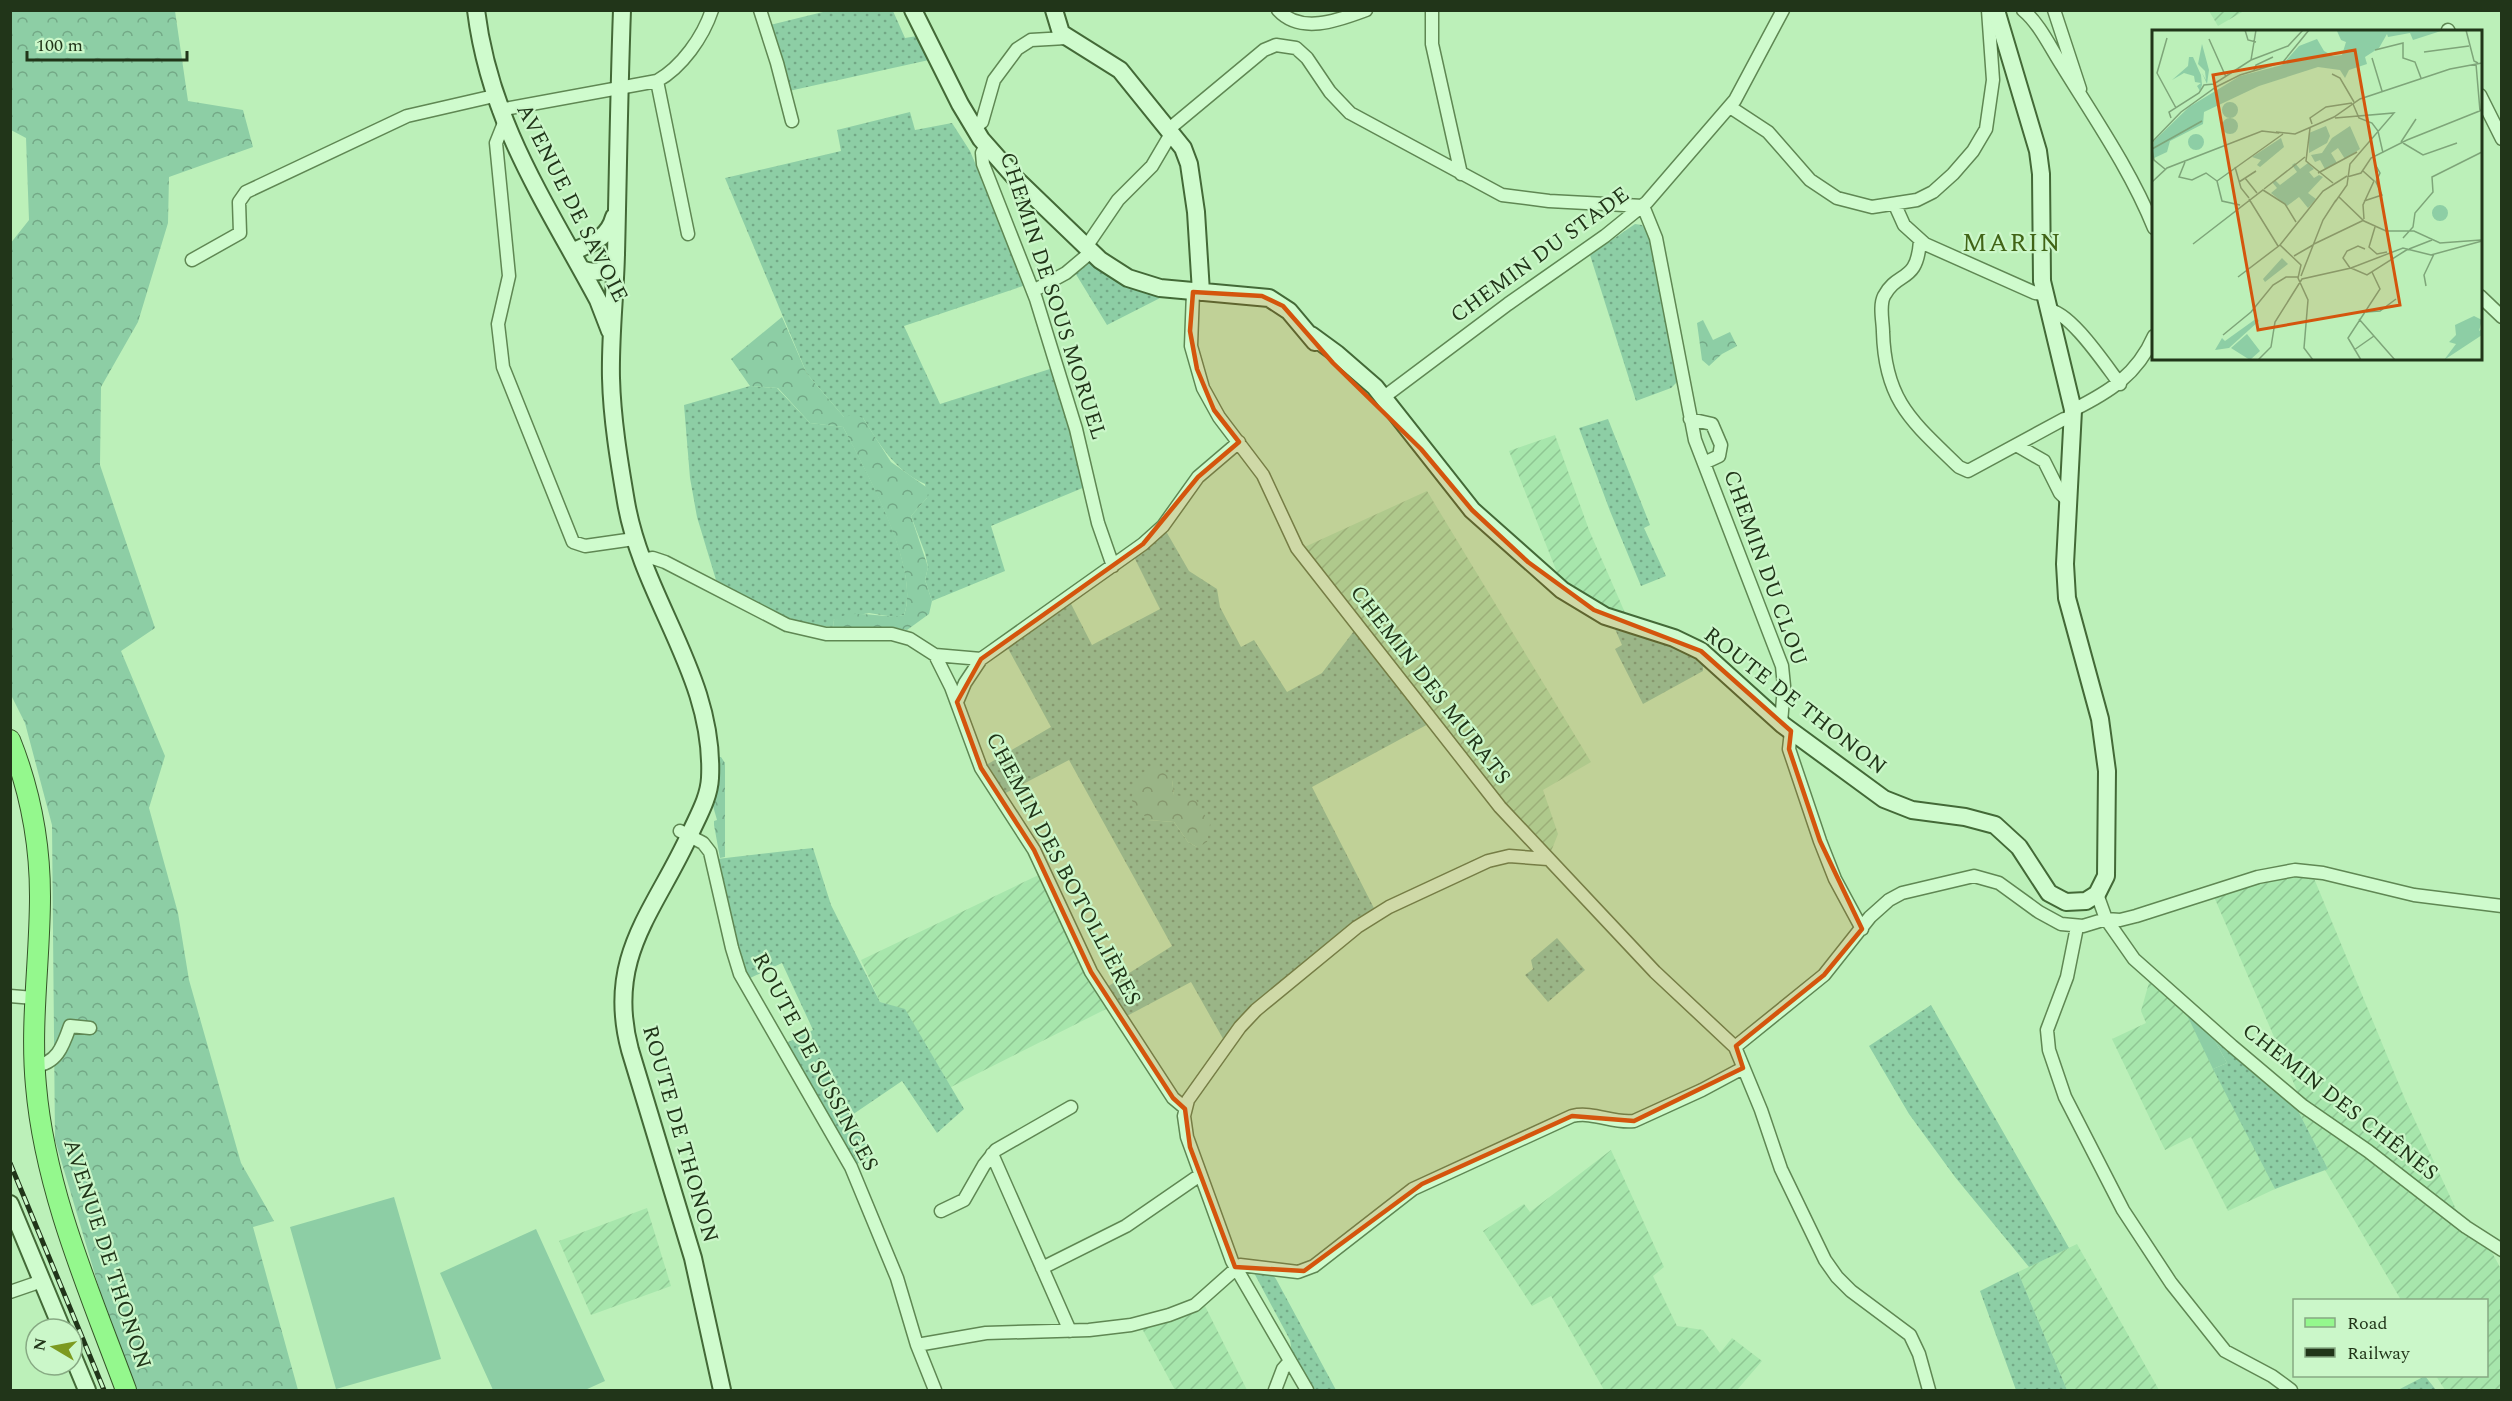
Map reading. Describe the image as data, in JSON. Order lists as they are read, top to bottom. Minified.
{"streets":{"main road":["AVENUE DE THONON"],"street":["AVENUE DE SAVOIE","CHEMIN DU STADE","CHEMIN DE SOUS MORUEL","CHEMIN DU CLOU","CHEMIN DES MURATS","ROUTE DE THONON","CHEMIN DES BOTOLLIÈRES","ROUTE DE SUSSINGES","CHEMIN DES CHÊNES"]},"crossings":[["AVENUE DE SAVOIE","ROUTE DE THONON"],["CHEMIN DU STADE","CHEMIN DU CLOU"],["CHEMIN DU STADE","ROUTE DE THONON"],["CHEMIN DE SOUS MORUEL","ROUTE DE THONON"],["CHEMIN DU CLOU","ROUTE DE THONON"],["CHEMIN DES MURATS","ROUTE DE THONON"],["ROUTE DE THONON","ROUTE DE SUSSINGES"],["ROUTE DE THONON","CHEMIN DES CHÊNES"]],"districts":["MARIN"],"legend":["Road","Railway"],"scale_bar":"100 m","north":"left"}
